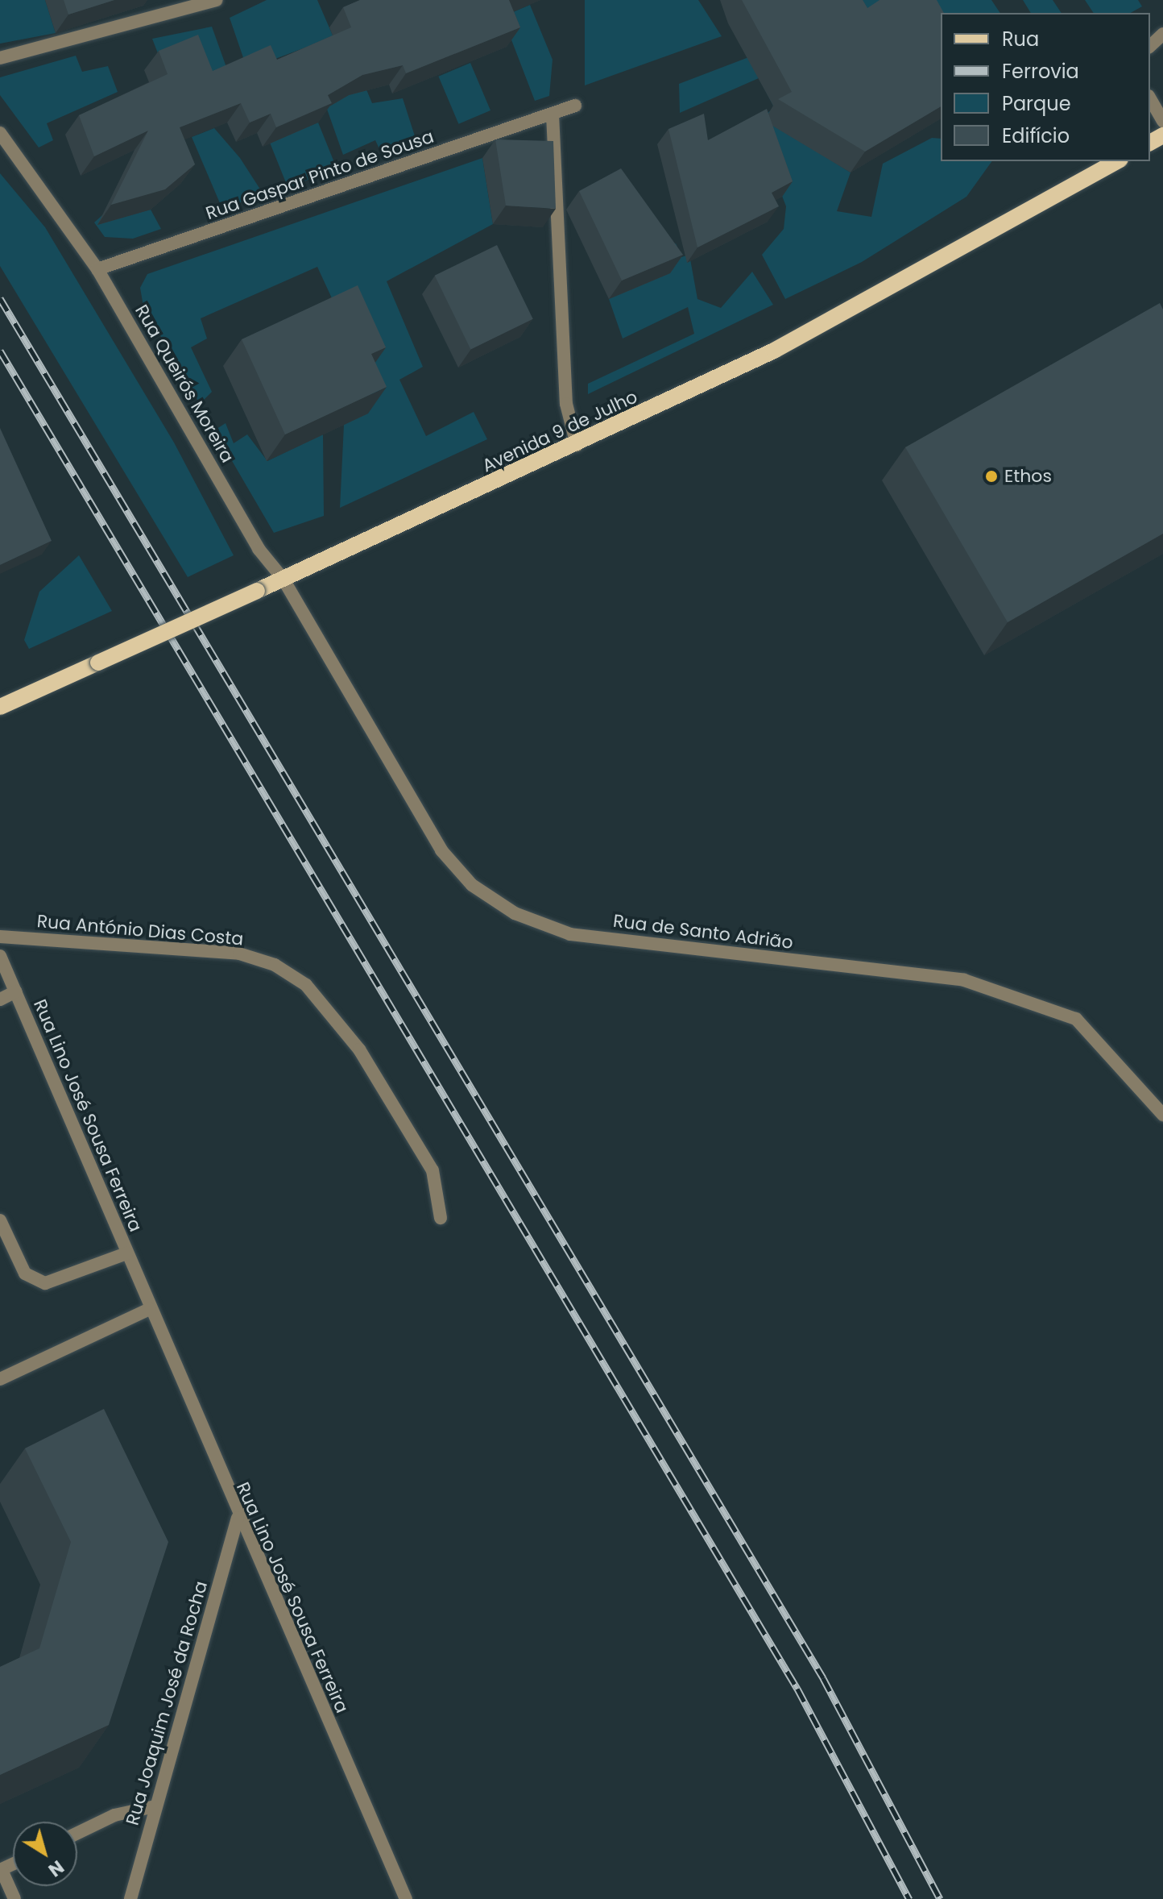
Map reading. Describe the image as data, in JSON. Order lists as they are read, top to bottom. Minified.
{"streets":{"main road":["Avenida 9 de Julho"],"street":["Rua Gaspar Pinto de Sousa","Rua Queirós Moreira","Rua António Dias Costa","Rua de Santo Adrião","Rua Lino José Sousa Ferreira","Rua Joaquim José da Rocha"]},"crossings":[["Rua Gaspar Pinto de Sousa","Rua Queirós Moreira"],["Rua Queirós Moreira","Avenida 9 de Julho"],["Rua Queirós Moreira","Rua de Santo Adrião"],["Rua Lino José Sousa Ferreira","Rua Joaquim José da Rocha"]],"places":["Ethos"],"legend":["Rua","Ferrovia","Parque","Edifício"],"north":"bottom right"}
